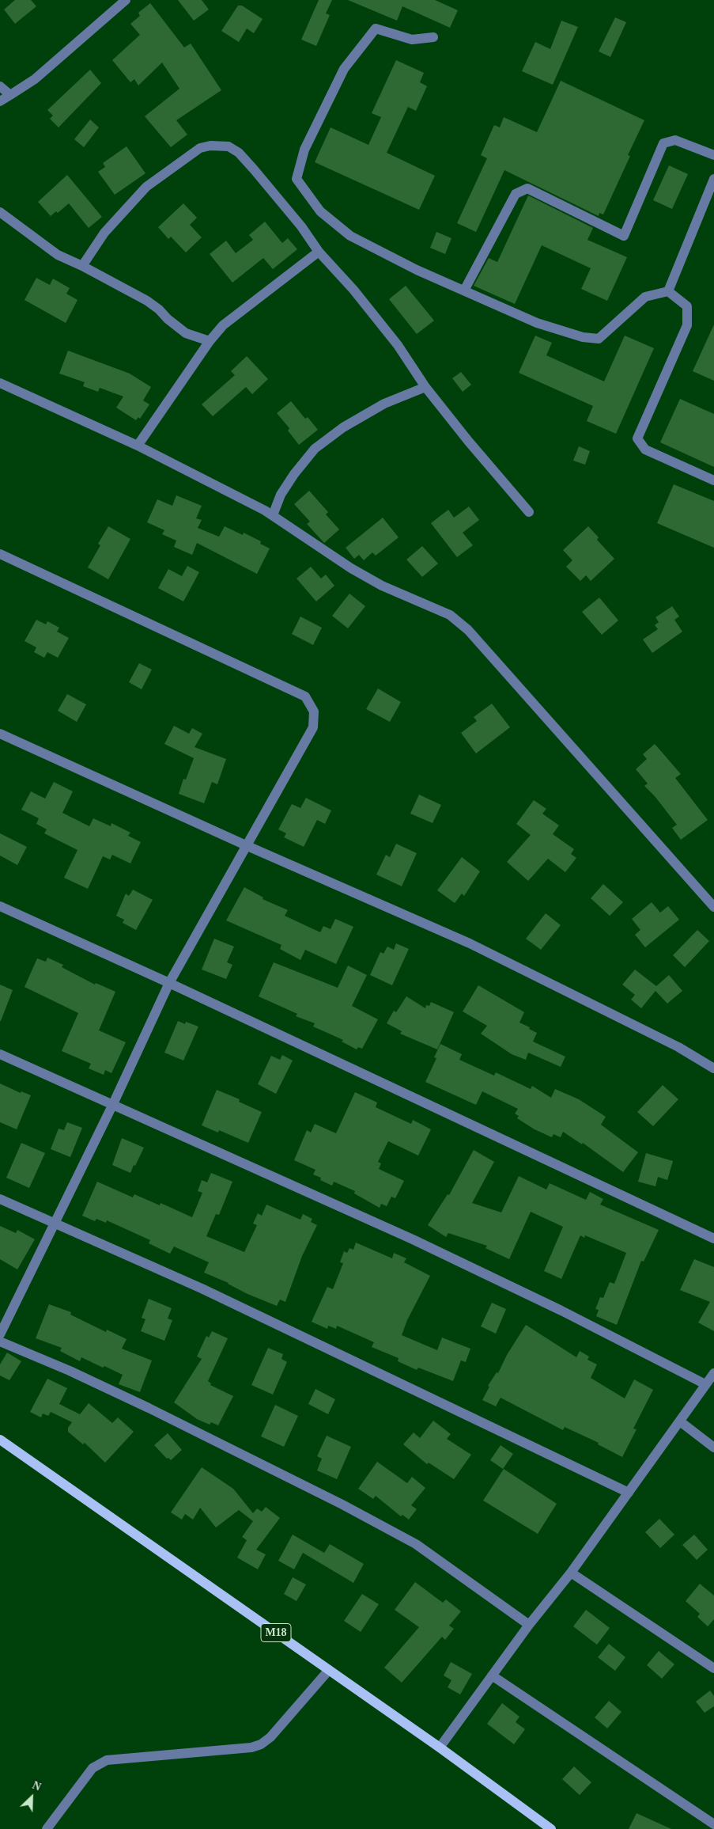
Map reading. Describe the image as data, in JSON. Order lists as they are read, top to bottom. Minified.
{"streets":{"main road":["M18"]},"north":"top right"}
